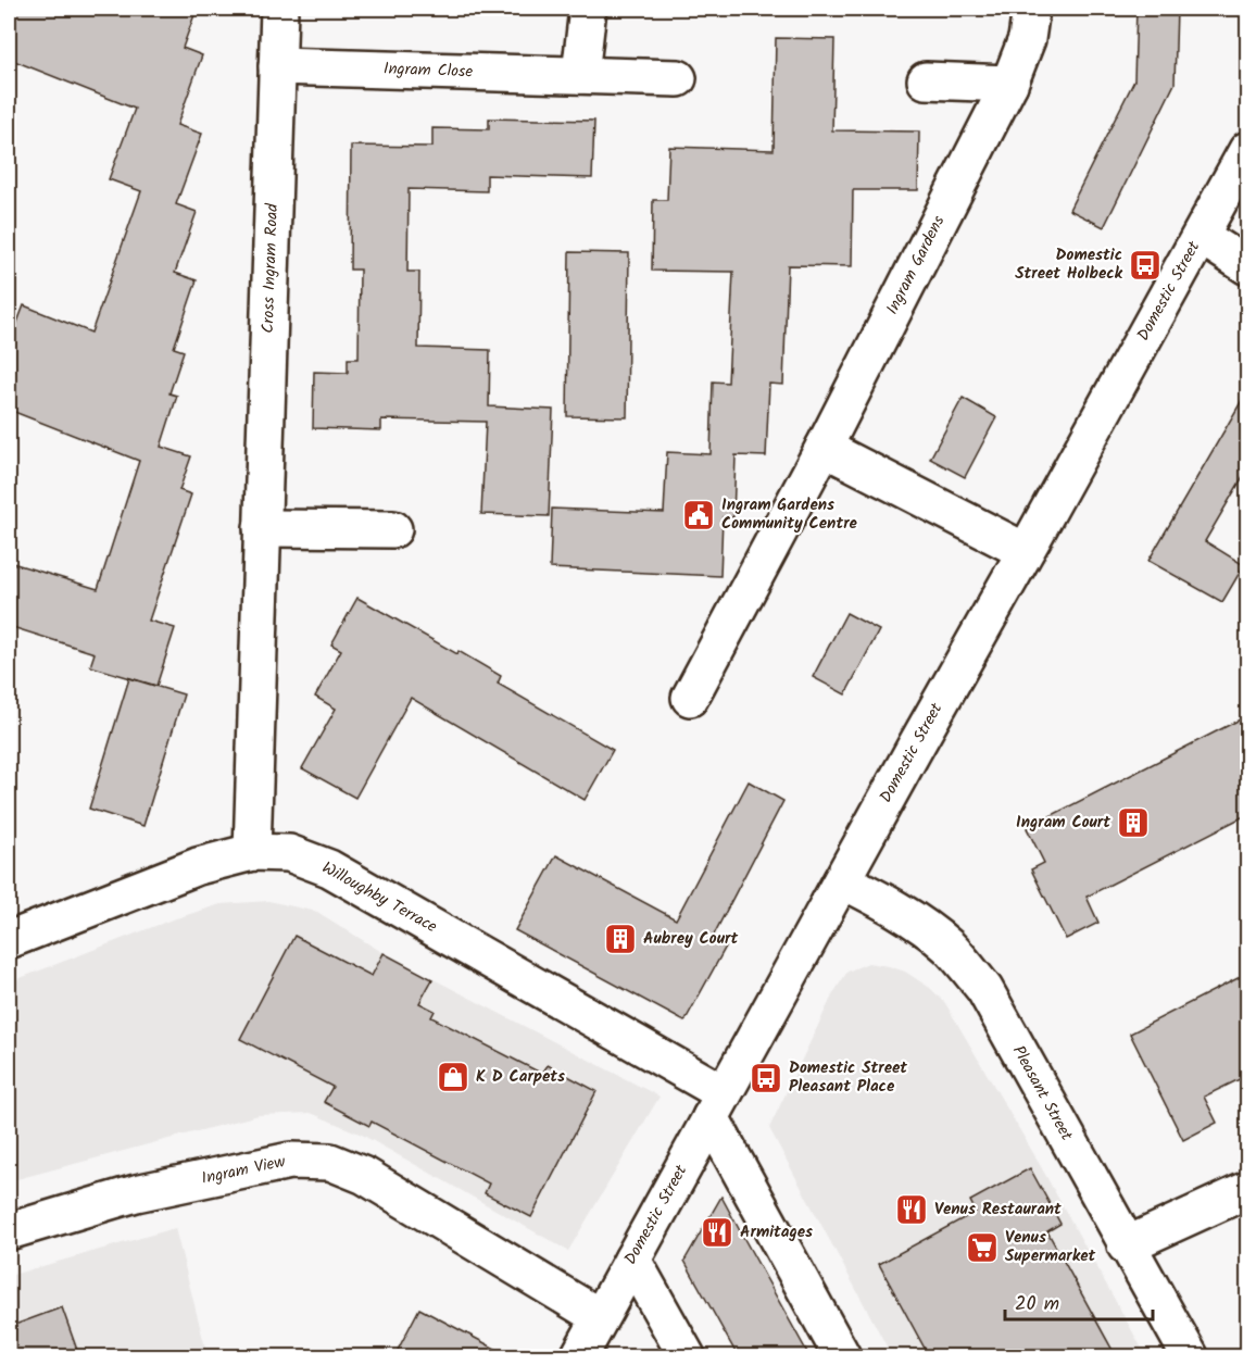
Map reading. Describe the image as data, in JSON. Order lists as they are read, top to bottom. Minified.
{"streets":{"street":["Ingram Close","Ingram Gardens","Cross Ingram Road","Domestic Street","Willoughby Terrace","Pleasant Street","Ingram View"]},"crossings":[["Ingram Close","Cross Ingram Road"],["Cross Ingram Road","Willoughby Terrace"],["Domestic Street","Willoughby Terrace"],["Domestic Street","Pleasant Street"],["Domestic Street","Ingram View"]],"places":{"bus stop":["Domestic Street Holbeck","Domestic Street Pleasant Place"],"public building":["Ingram Gardens Community Centre"],"building":["Ingram Court","Aubrey Court"],"shop":["K D Carpets"],"restaurant":["Venus Restaurant","Armitages"],"supermarket":["Venus Supermarket"]},"scale_bar":"20 m"}
